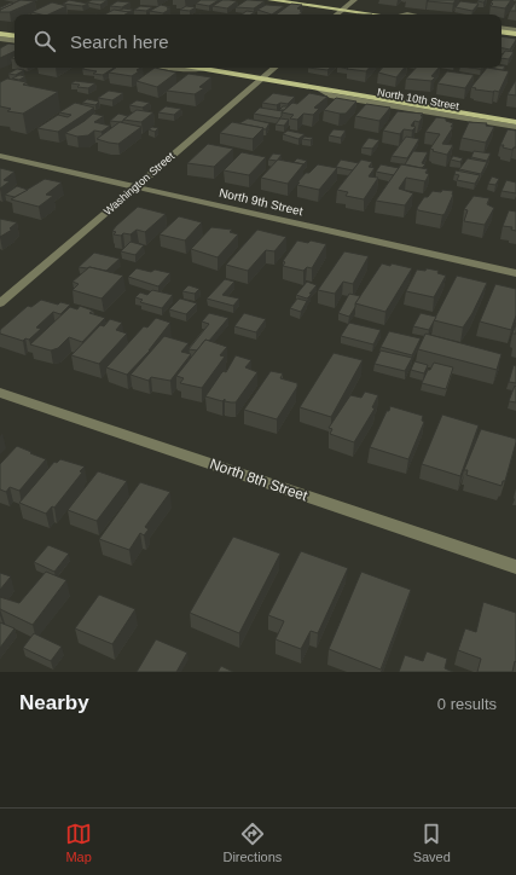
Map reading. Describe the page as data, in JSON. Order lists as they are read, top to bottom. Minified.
{"streets":{"main road":["North 10th Street"],"street":["Washington Street","North 9th Street","North 8th Street"]},"crossings":[["North 10th Street","Washington Street"],["Washington Street","North 9th Street"]],"page":{"search":"Search here","heading":["Nearby","0 results"],"nav":["Map","Directions","Saved"]}}
